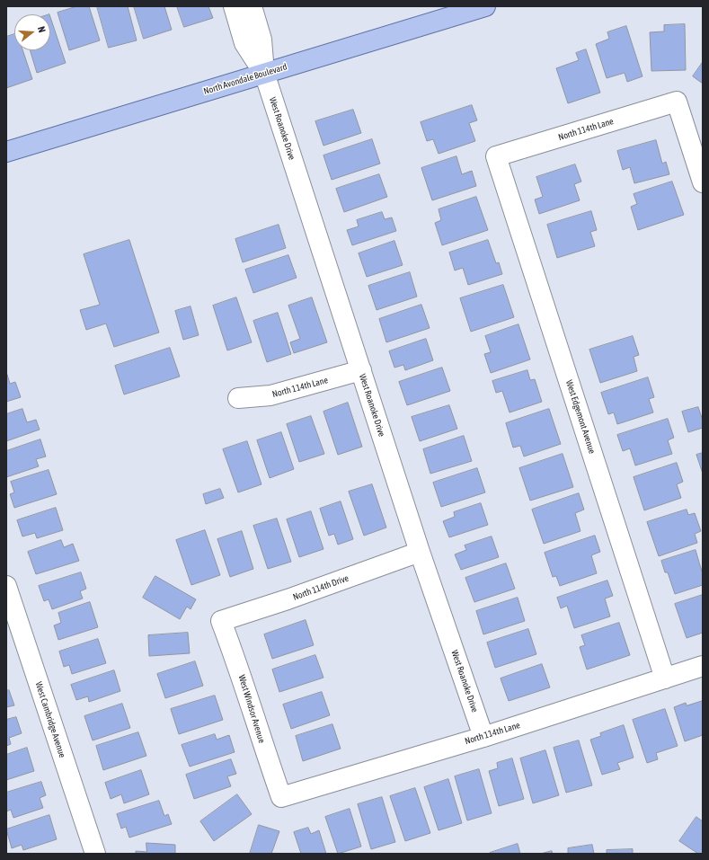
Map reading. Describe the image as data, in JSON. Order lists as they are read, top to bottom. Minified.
{"streets":{"main road":["North Avondale Boulevard"],"street":["West Roanoke Drive","North 114th Lane","West Edgemont Avenue","North 114th Drive","West Windsor Avenue","West Cambridge Avenue"]},"crossings":[["North Avondale Boulevard","West Roanoke Drive"],["West Roanoke Drive","North 114th Lane"],["West Roanoke Drive","North 114th Drive"],["North 114th Lane","West Edgemont Avenue"],["North 114th Lane","West Windsor Avenue"],["North 114th Drive","West Windsor Avenue"]],"north":"right"}
